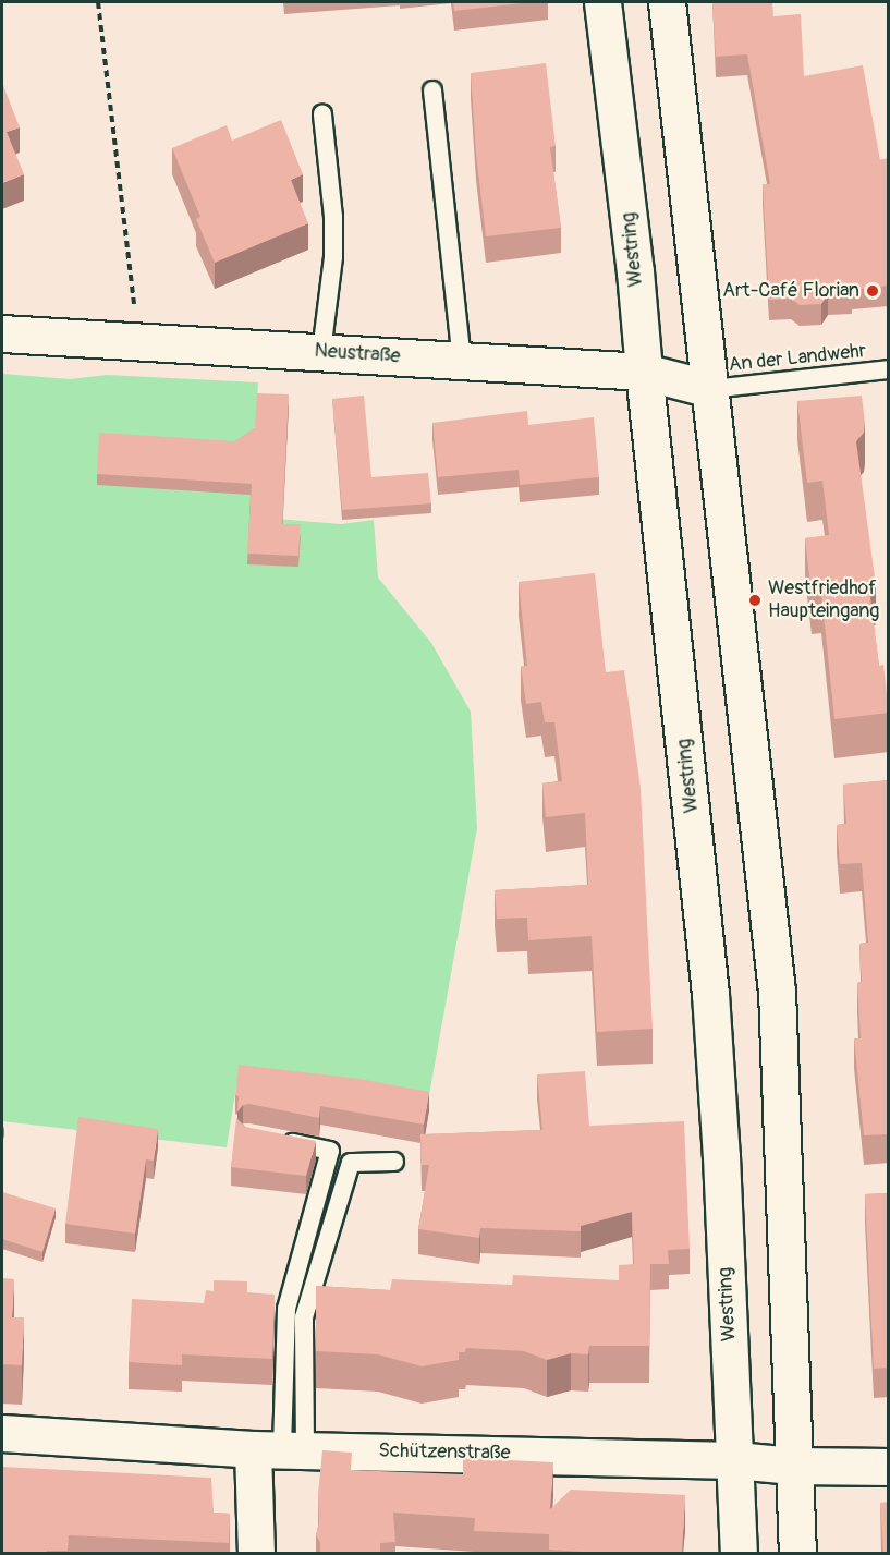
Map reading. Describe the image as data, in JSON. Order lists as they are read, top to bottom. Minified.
{"streets":{"main road":["Westring","Neustraße","Schützenstraße"],"lane":["An der Landwehr"]},"crossings":[["Westring","Neustraße"],["Westring","Schützenstraße"],["Neustraße","An der Landwehr"]],"places":["Art-Café Florian","Westfriedhof Haupteingang"]}
